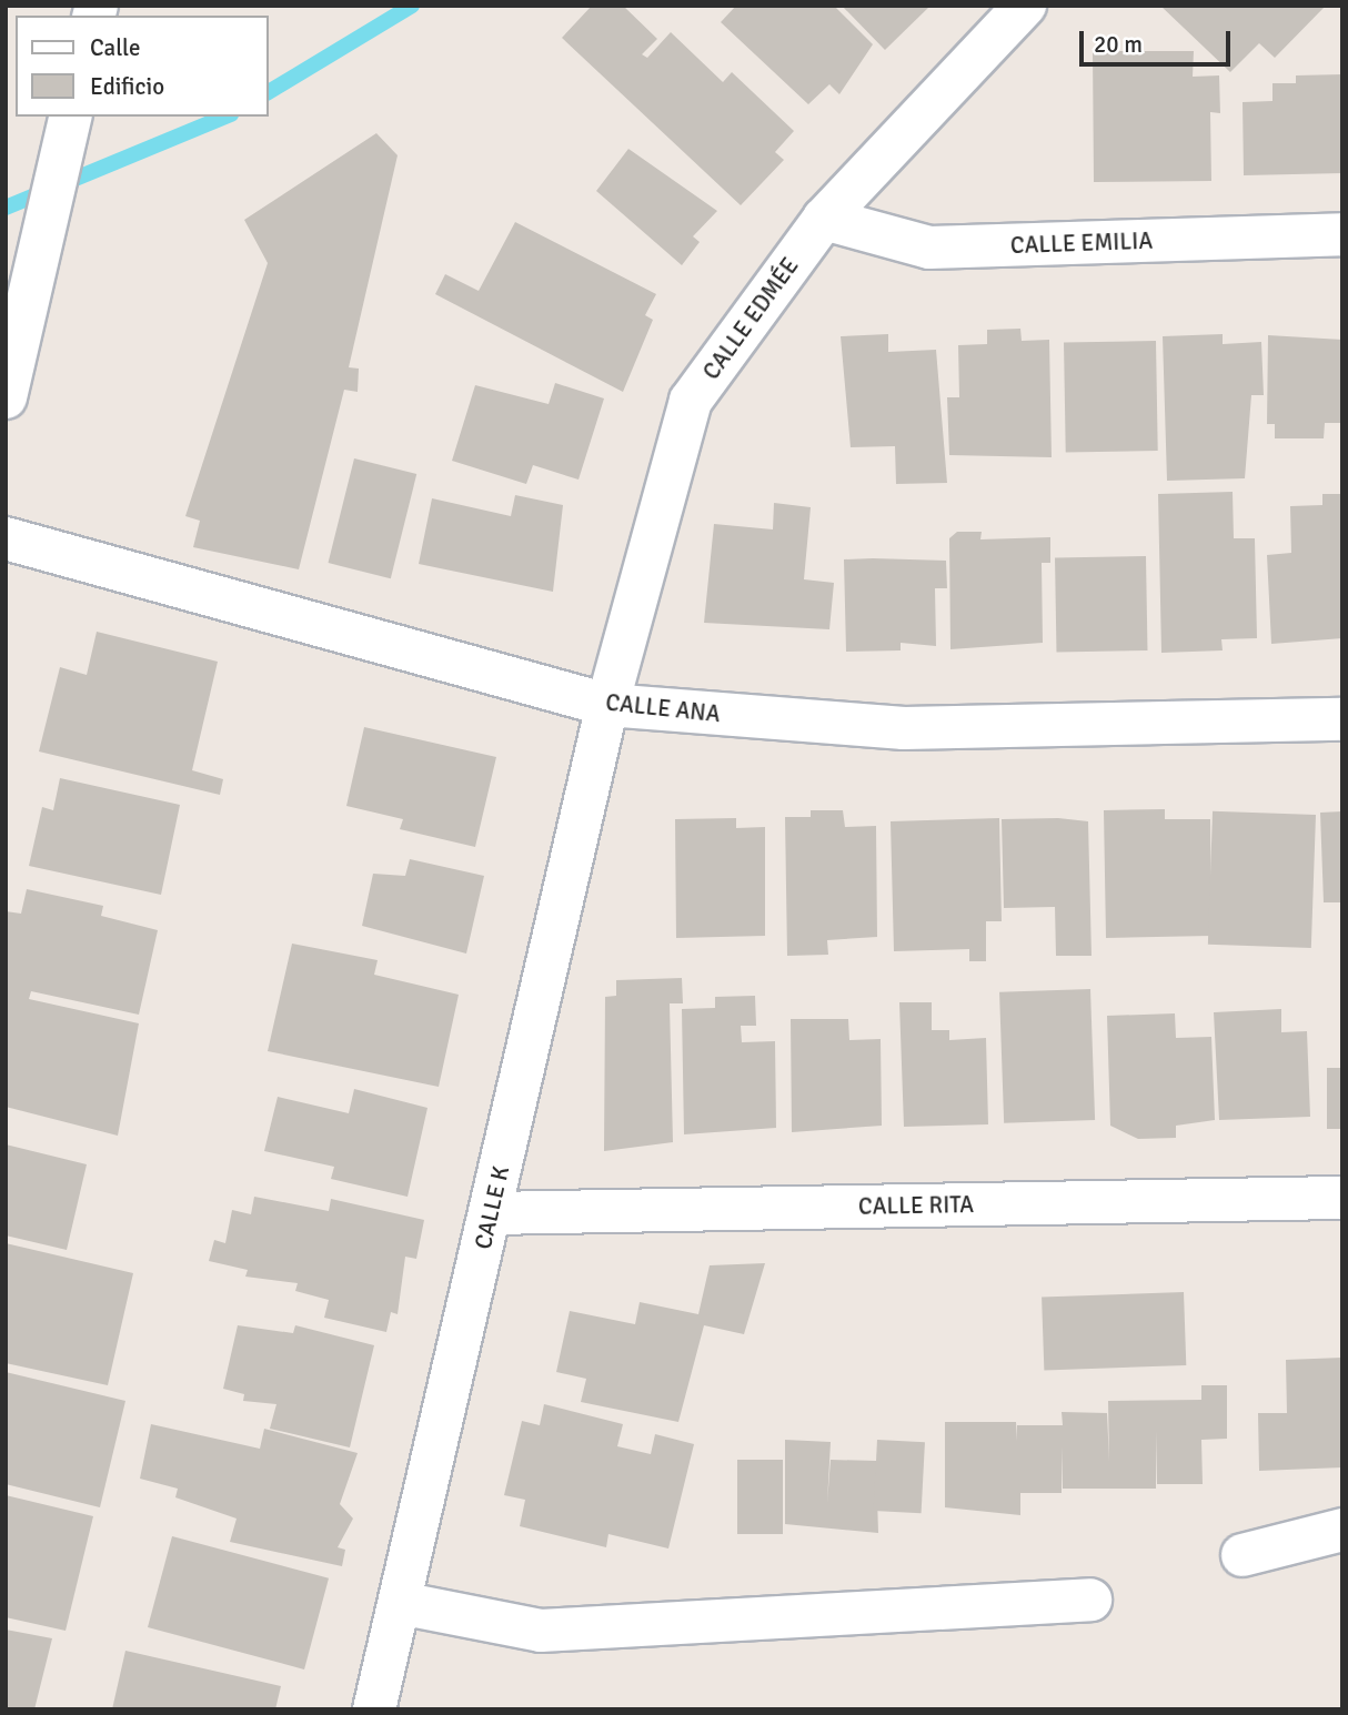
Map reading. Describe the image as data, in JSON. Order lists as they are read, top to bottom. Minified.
{"streets":{"street":["CALLE EMILIA","CALLE EDMÉE","CALLE ANA","CALLE RITA","CALLE K"]},"crossings":[["CALLE EMILIA","CALLE EDMÉE"],["CALLE EDMÉE","CALLE ANA"],["CALLE EDMÉE","CALLE K"],["CALLE ANA","CALLE K"],["CALLE RITA","CALLE K"]],"legend":["Calle","Edificio"],"scale_bar":"20 m"}
